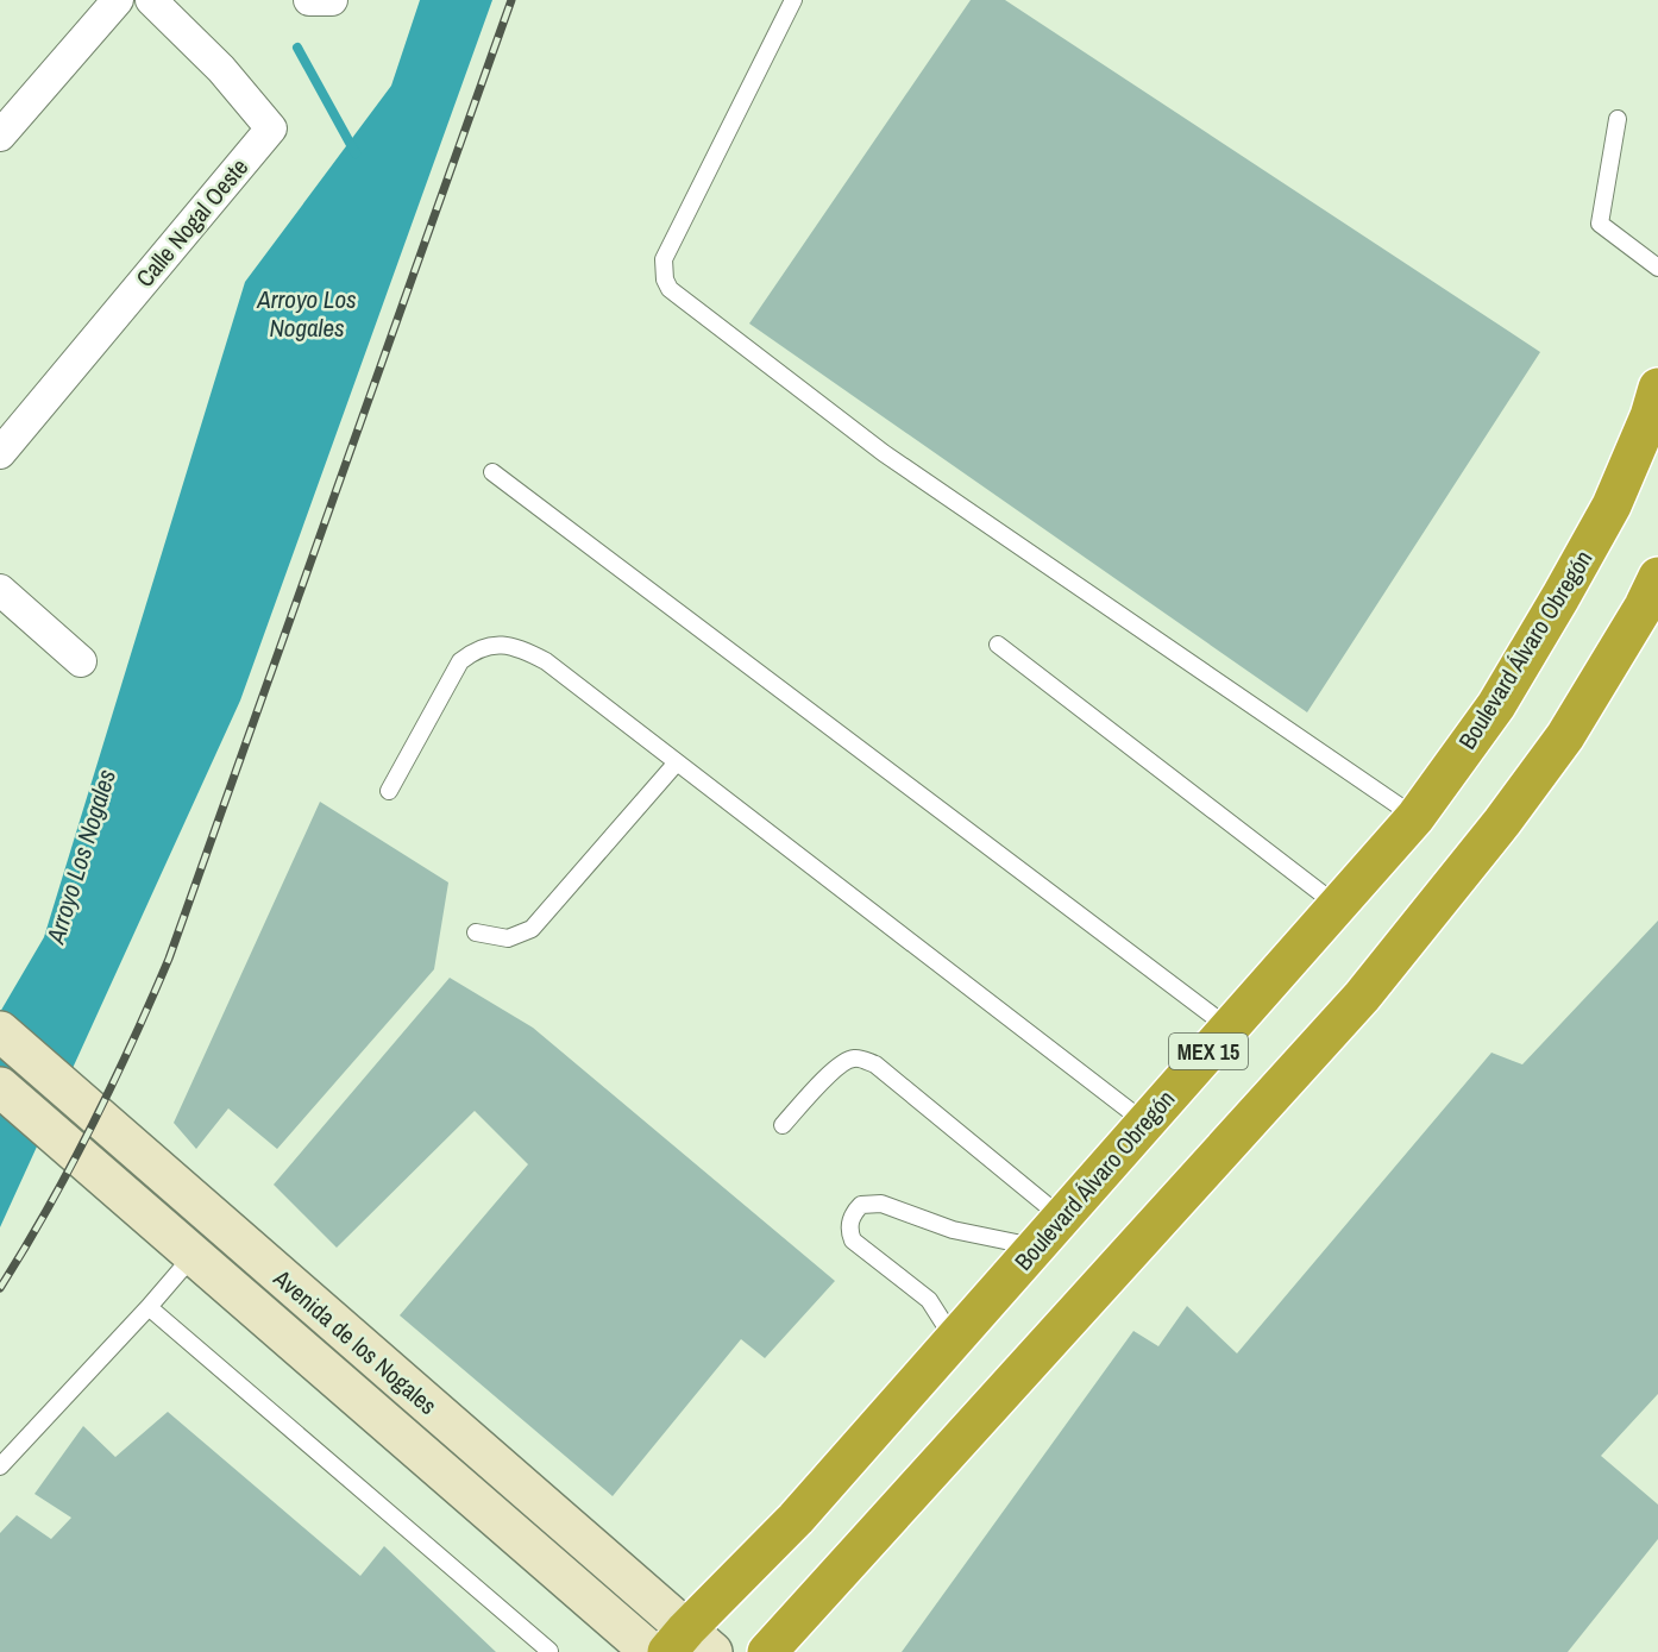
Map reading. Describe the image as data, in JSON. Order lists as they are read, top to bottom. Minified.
{"streets":{"highway":["Boulevard Álvaro Obregón","MEX 15"],"main road":["Avenida de los Nogales"],"street":["Calle Nogal Oeste"]},"crossings":[["Boulevard Álvaro Obregón","Avenida de los Nogales"]],"water":["Arroyo Los Nogales"]}
